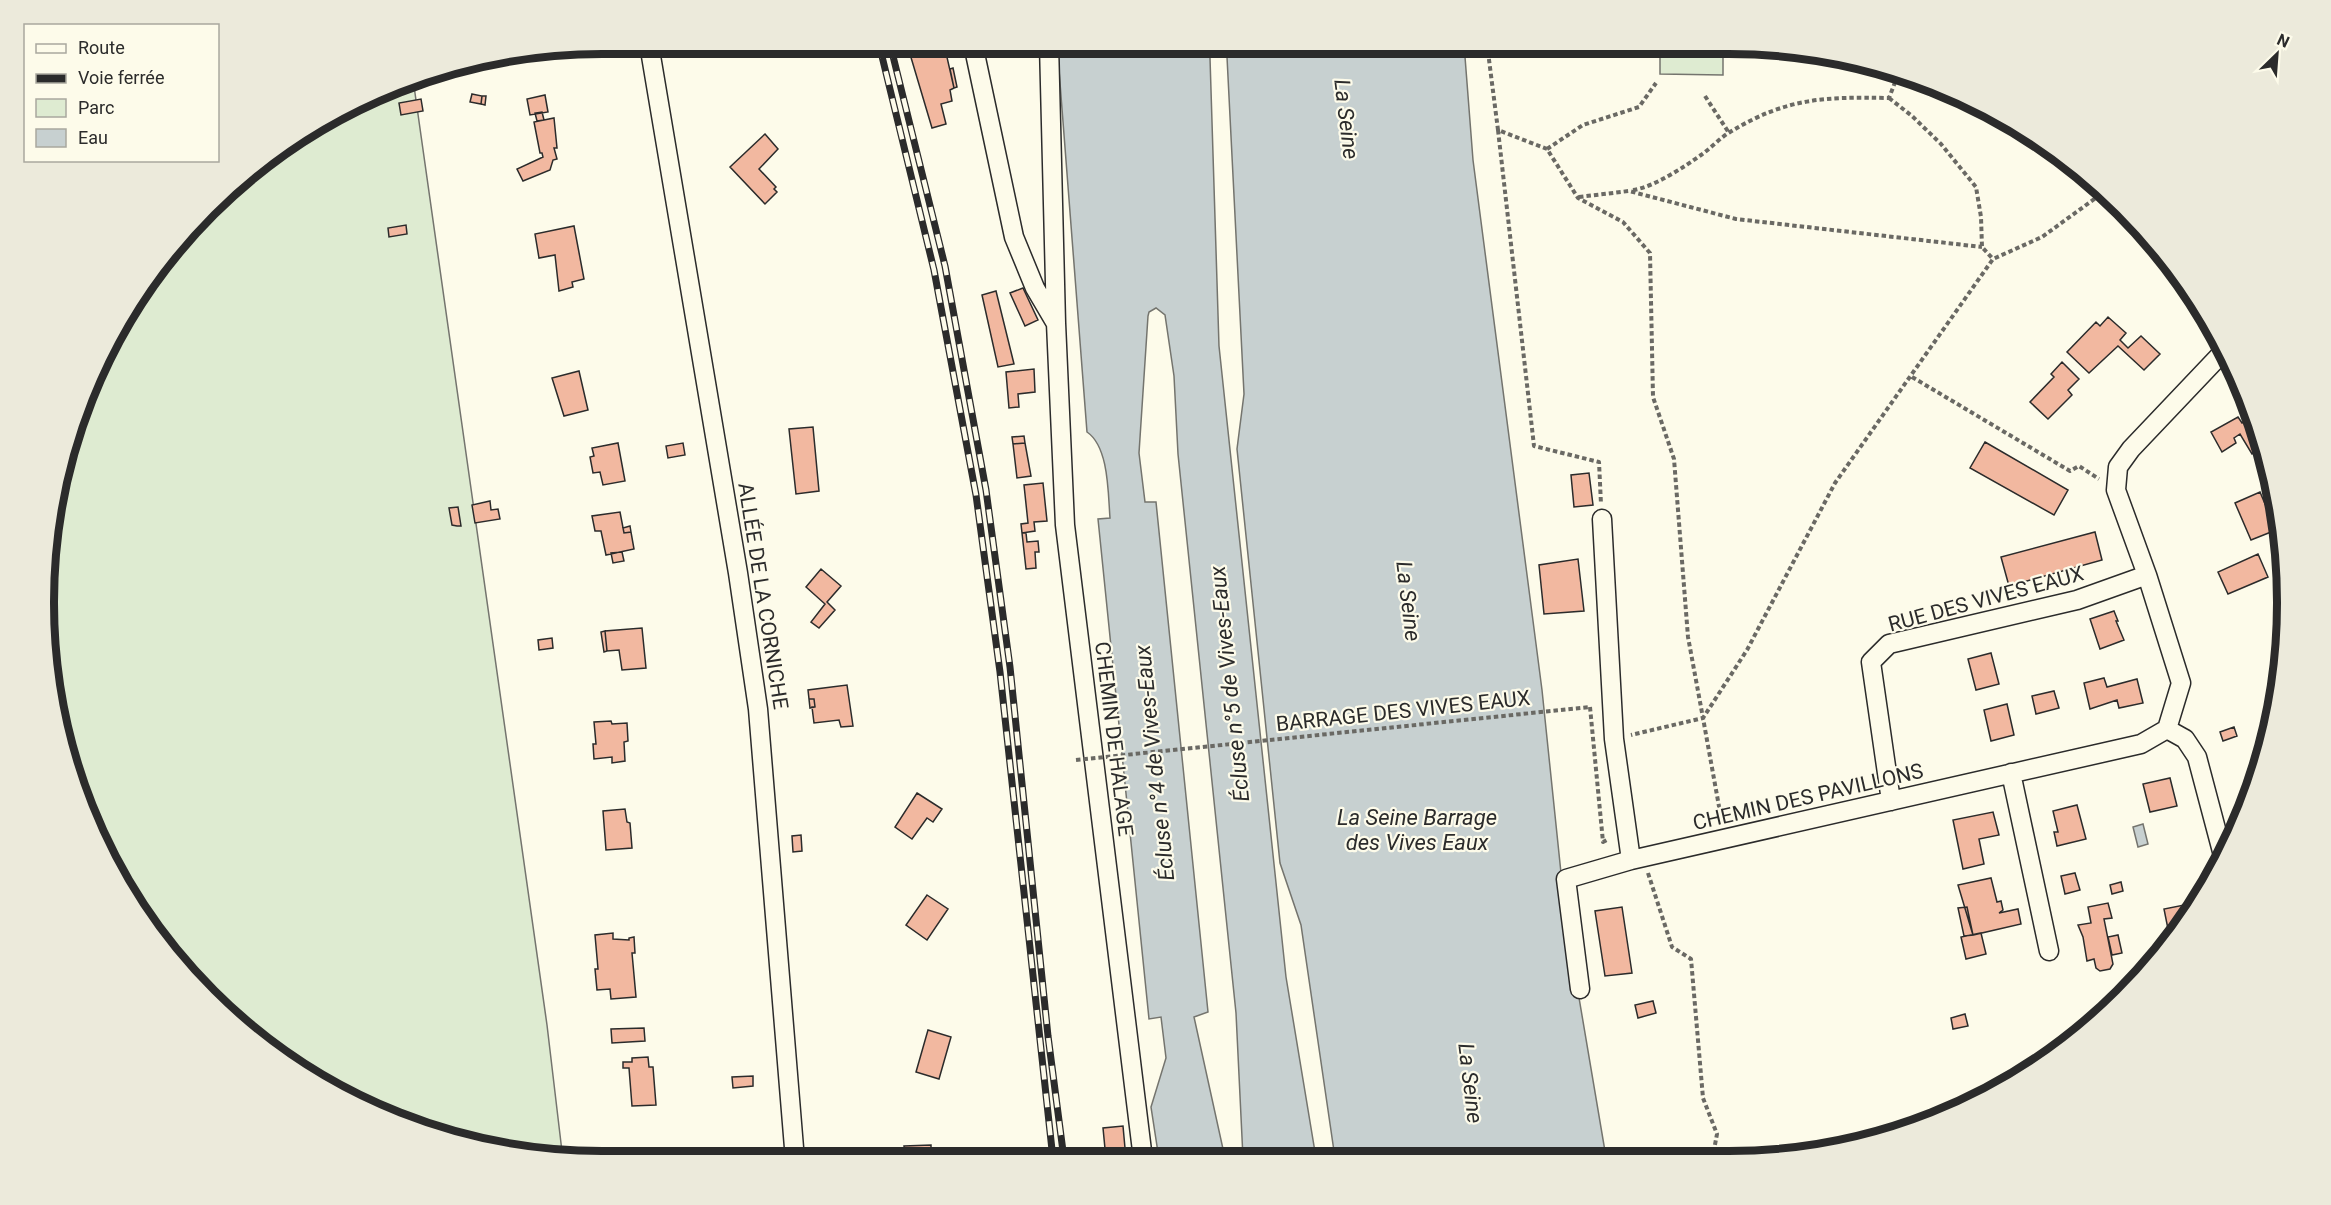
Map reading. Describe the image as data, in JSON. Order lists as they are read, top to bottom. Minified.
{"streets":{"street":["ALLÉE DE LA CORNICHE","RUE DES VIVES EAUX","CHEMIN DE HALAGE","CHEMIN DES PAVILLONS"],"path":["BARRAGE DES VIVES EAUX"]},"crossings":[["RUE DES VIVES EAUX","CHEMIN DES PAVILLONS"]],"water":["La Seine","Écluse n°5 de Vives-Eaux","Écluse n°4 de Vives-Eaux","La Seine Barrage des Vives Eaux"],"legend":["Route","Voie ferrée","Parc","Eau"],"north":"top right"}
